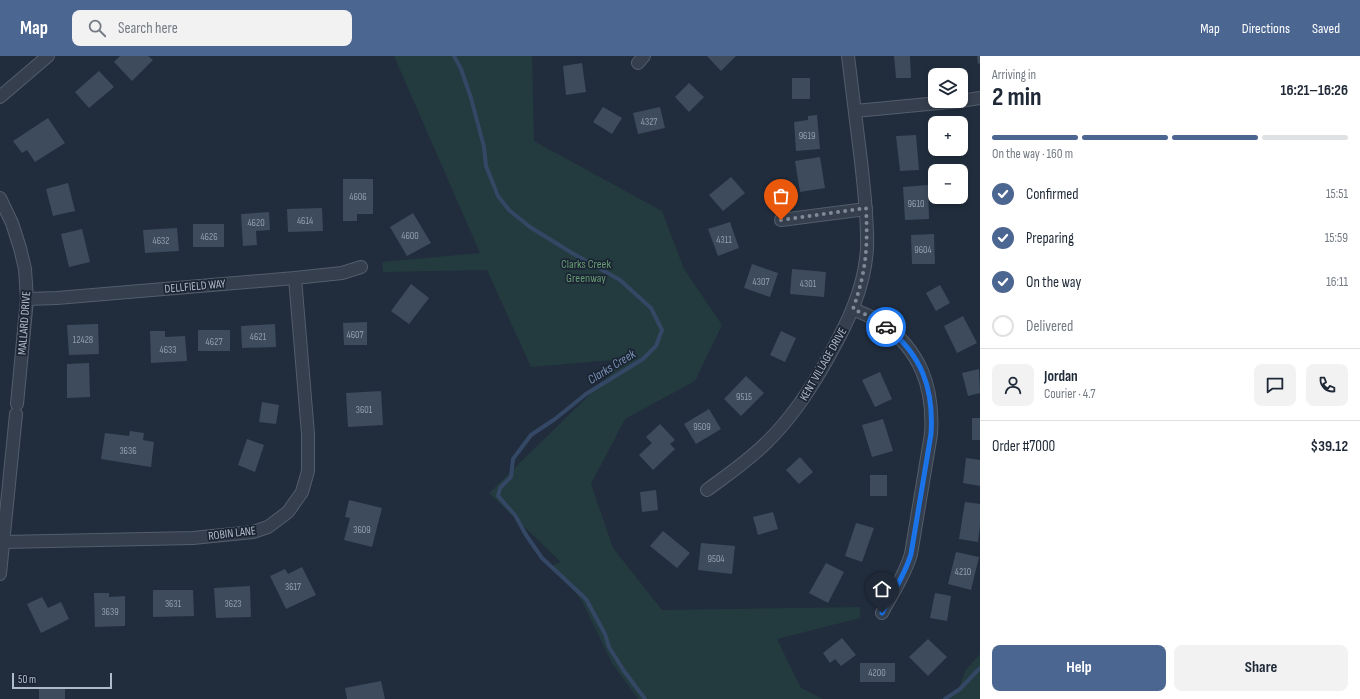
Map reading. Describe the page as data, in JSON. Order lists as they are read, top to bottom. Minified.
{"streets":{"street":["DELLFIELD WAY","MALLARD DRIVE","KENT VILLAGE DRIVE","ROBIN LANE"]},"crossings":[["DELLFIELD WAY","MALLARD DRIVE"],["DELLFIELD WAY","ROBIN LANE"],["MALLARD DRIVE","ROBIN LANE"]],"water":["Clarks Creek"],"parks":["Clarks Creek Greenway"],"house_numbers":["4327","9619","4606","9610","4614","4620","4600","4626","4311","4632","9604","4307","4301","4607","4621","12428","4627","4633","9515","3601","9509","3636","3609","9504","4210","3617","3631","3623","3639","4200"],"scale_bar":"50 m","page":{"header":"Map","search":"Search here","nav":["Map","Directions","Saved"],"heading":["2 min","Arriving in","16:21–16:26"],"panel":["Jordan","Courier · 4.7","Order #7000","$39.12"],"map_buttons":["+","−"],"bar":"On the way · 160 m","list":[["Confirmed","15:51"],["Preparing","15:59"],["On the way","16:11"],"Delivered"],"buttons":["Help","Share"],"scale":"50 m"}}
